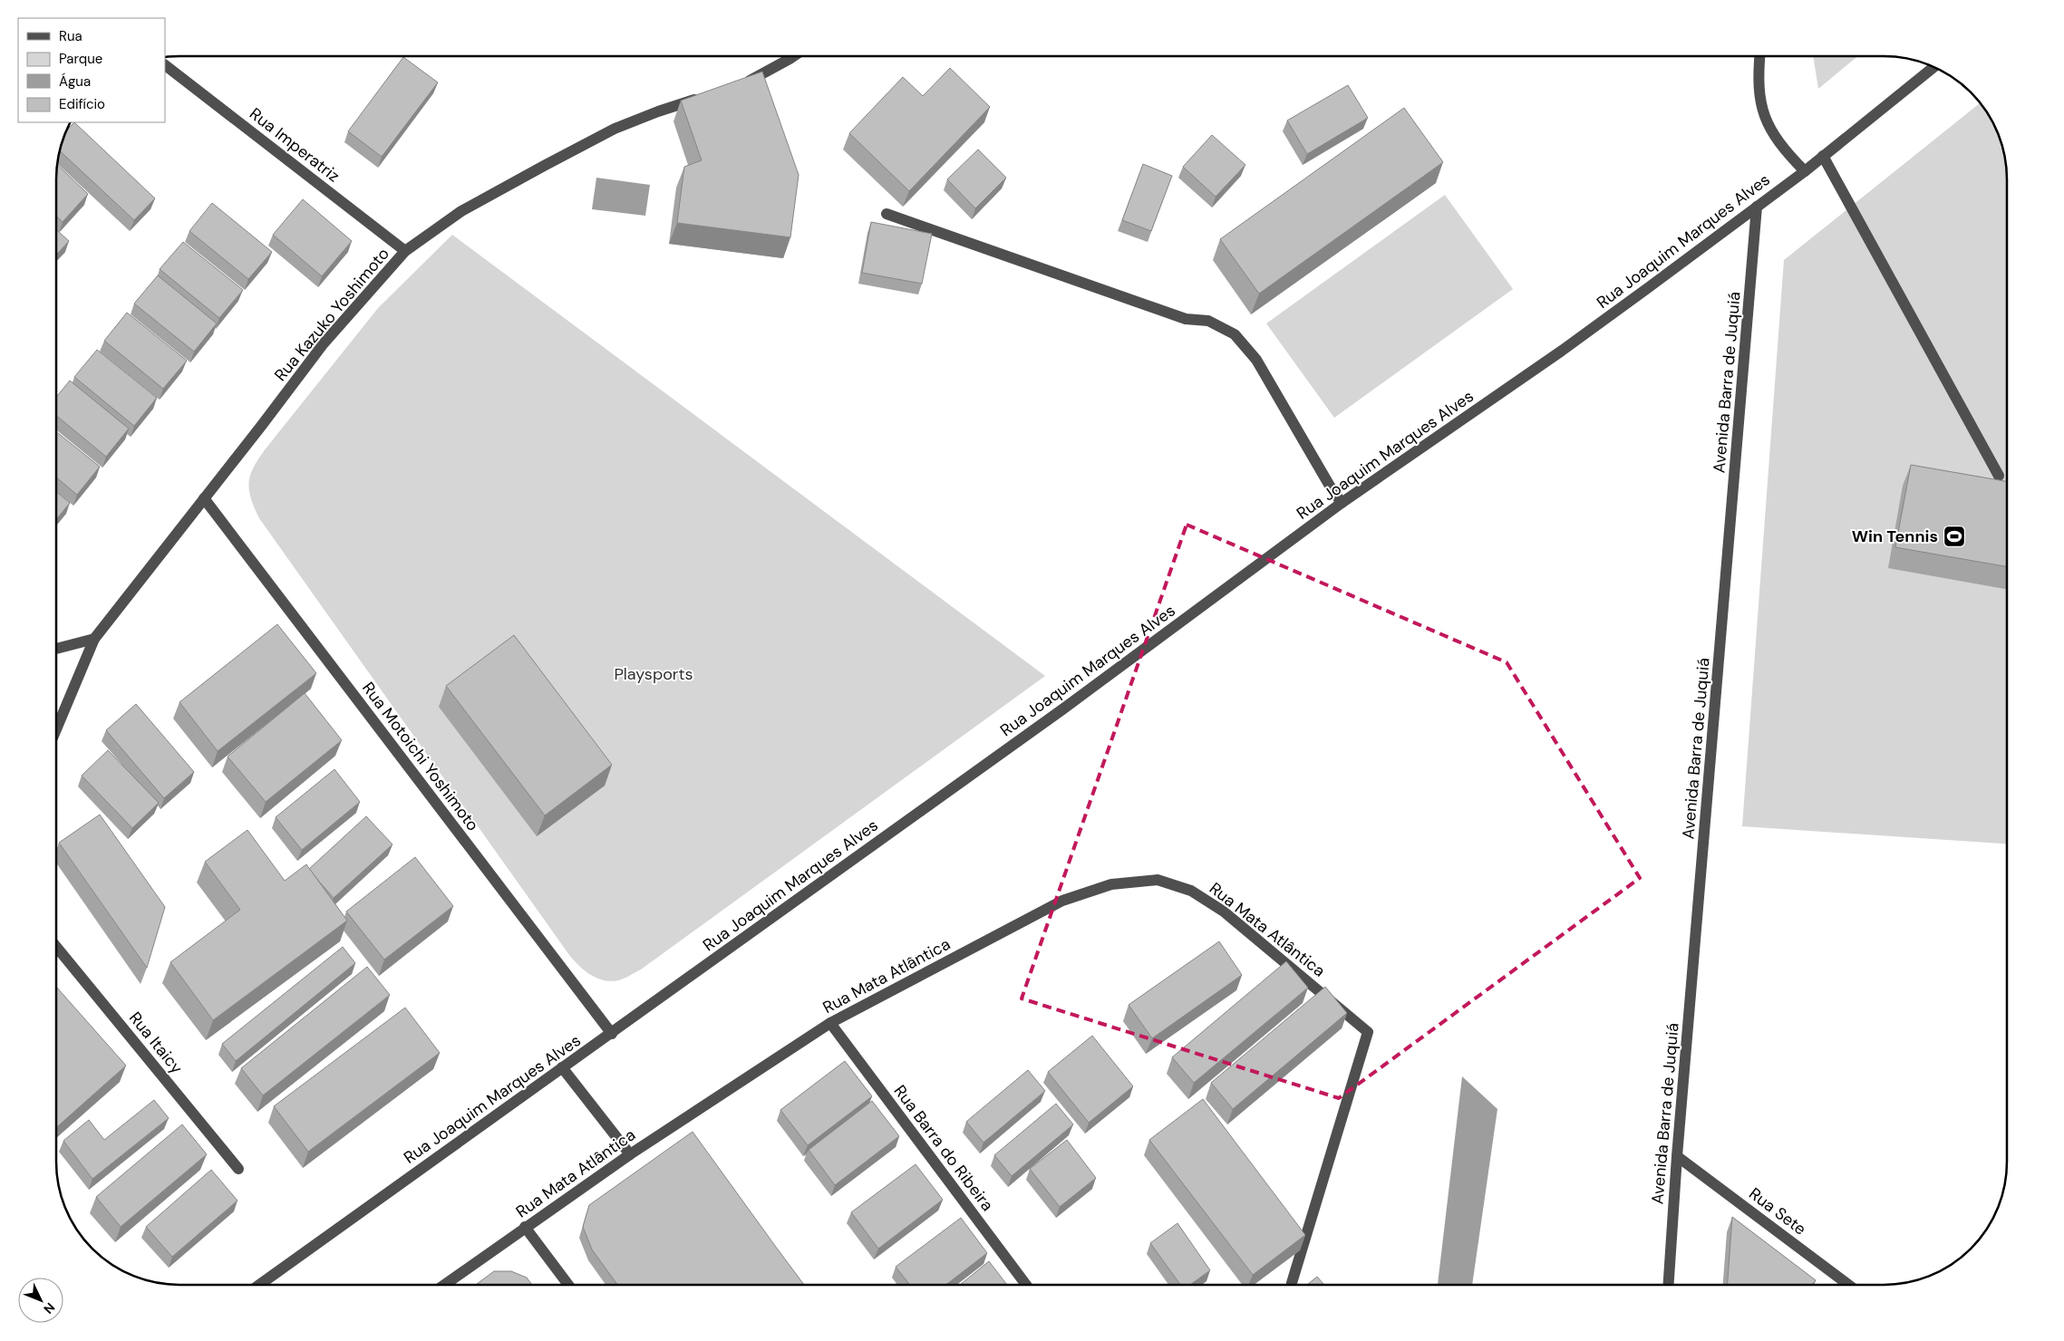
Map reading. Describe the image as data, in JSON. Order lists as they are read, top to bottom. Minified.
{"streets":{"street":["Rua Imperatriz","Rua Joaquim Marques Alves","Rua Kazuko Yoshimoto","Avenida Barra de Juquiá","Rua Motoichi Yoshimoto","Rua Mata Atlântica","Rua Itaicy","Rua Barra do Ribeira","Rua Sete"]},"crossings":[["Rua Imperatriz","Rua Kazuko Yoshimoto"],["Rua Joaquim Marques Alves","Avenida Barra de Juquiá"],["Rua Joaquim Marques Alves","Rua Motoichi Yoshimoto"],["Rua Kazuko Yoshimoto","Rua Motoichi Yoshimoto"],["Avenida Barra de Juquiá","Rua Sete"],["Rua Mata Atlântica","Rua Barra do Ribeira"]],"parks":["Playsports"],"places":{"sports":["Win Tennis"]},"legend":["Rua","Parque","Água","Edifício"],"north":"bottom right"}
